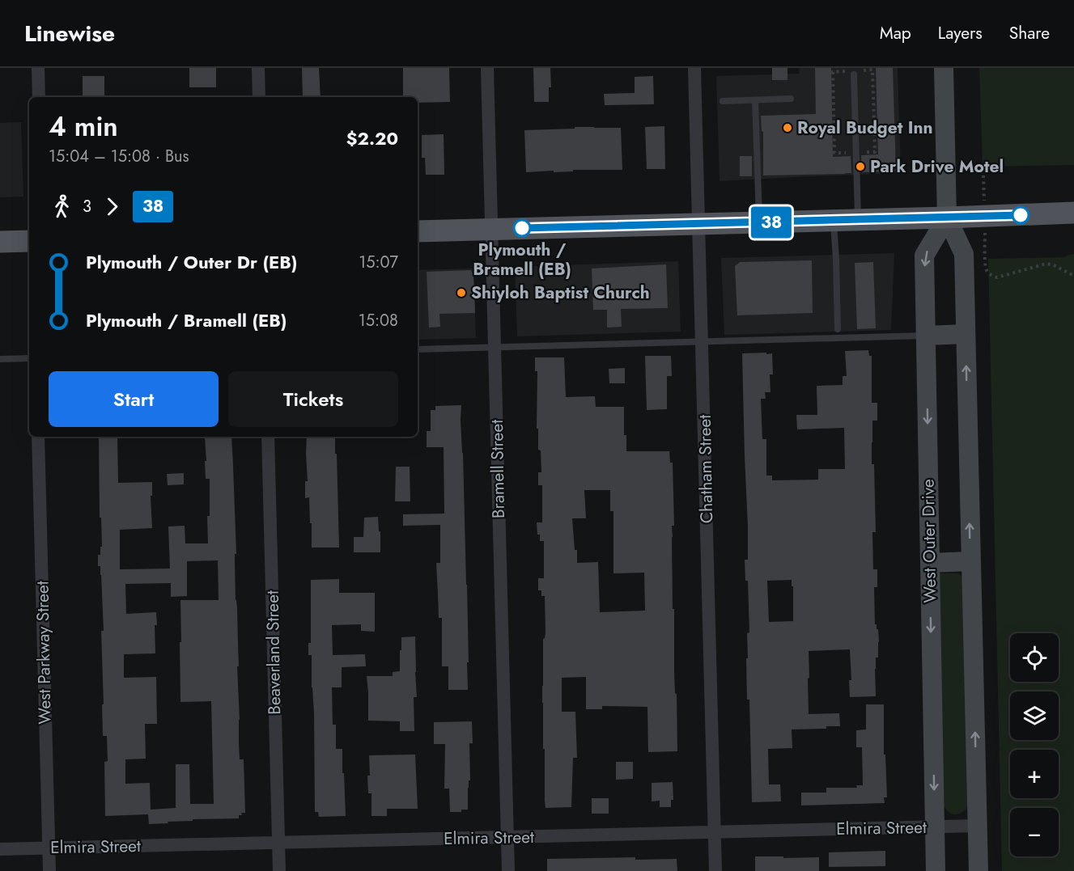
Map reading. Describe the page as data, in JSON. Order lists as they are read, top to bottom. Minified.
{"streets":{"main road":["West Outer Drive"],"street":["Bramell Street","Chatham Street","West Parkway Street","Beaverland Street","Elmira Street"]},"crossings":[["Bramell Street","Elmira Street"],["Chatham Street","Elmira Street"],["West Outer Drive","Elmira Street"],["West Parkway Street","Elmira Street"],["Beaverland Street","Elmira Street"]],"places":["Royal Budget Inn","Park Drive Motel","Plymouth / Bramell (EB)","Shiyloh Baptist Church"],"lines":["bus line 38"],"page":{"header":"Linewise","nav":["Map","Layers","Share"],"on_map":"38","heading":["4 min","15:04 – 15:08 · Bus","$2.20"],"legs":["3","38"],"list":[{"name":"Plymouth / Outer Dr (EB)","value":"15:07"},{"name":"Plymouth / Bramell (EB)","value":"15:08"}],"buttons":["Start","Tickets"],"map_buttons":["+","−"]}}
